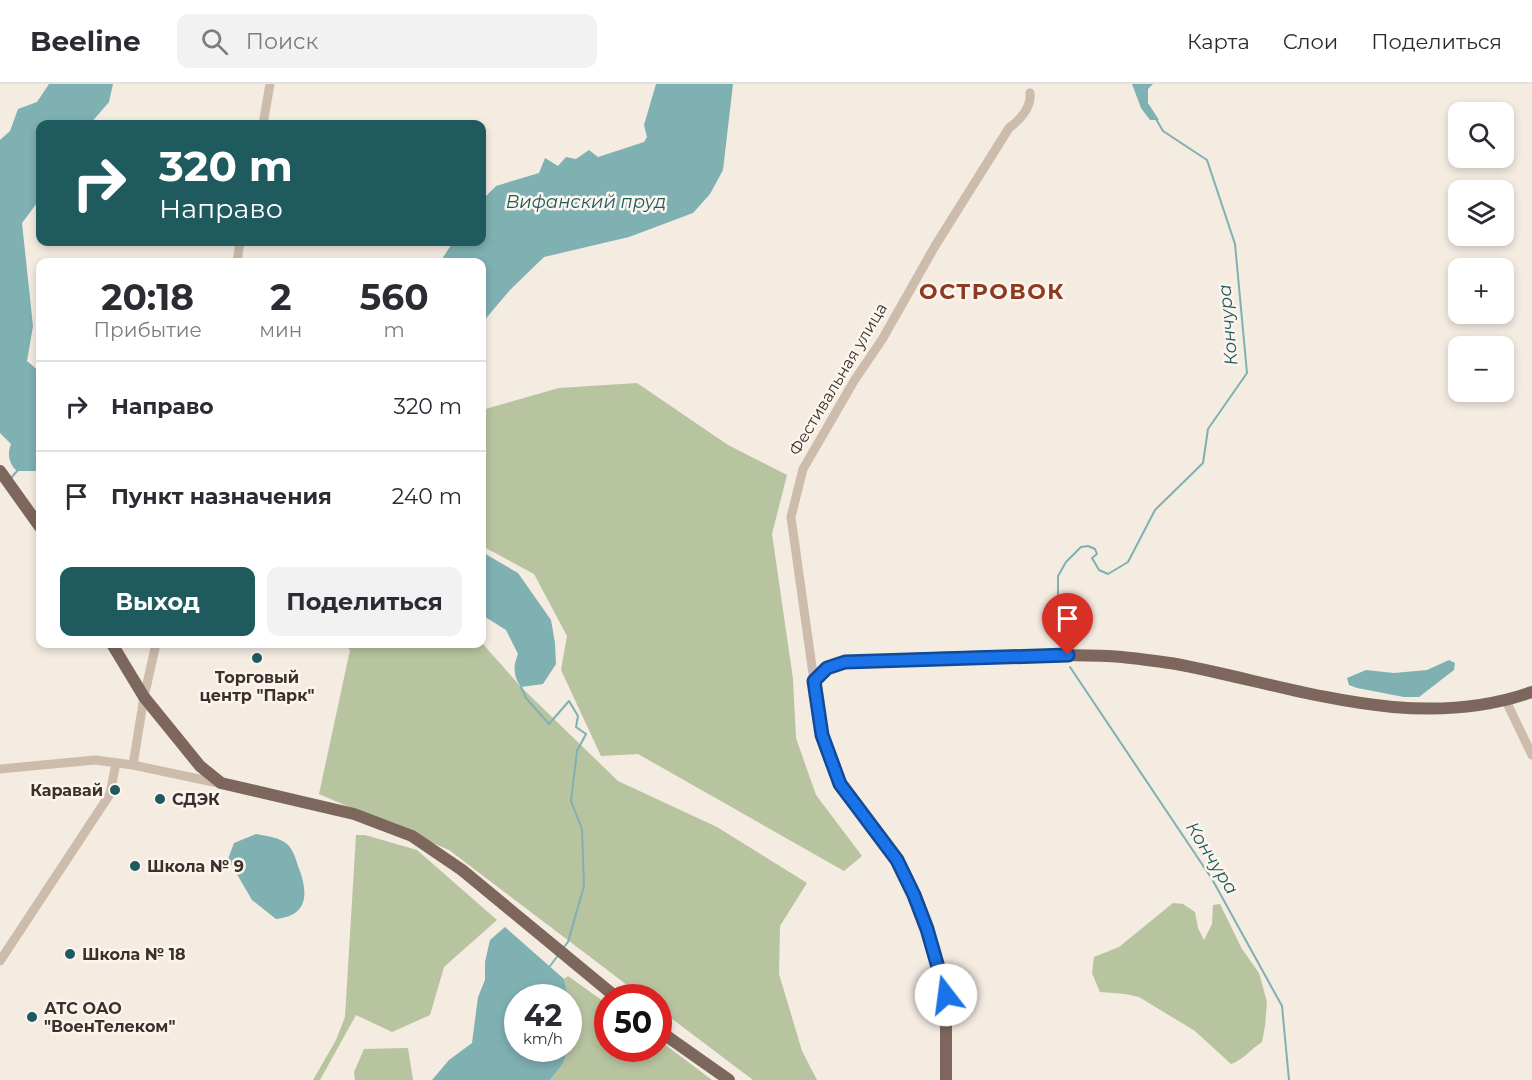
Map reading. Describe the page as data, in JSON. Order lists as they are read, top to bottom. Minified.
{"streets":{"main road":["Фестивальная улица"]},"districts":["ОСТРОВОК"],"water":["Вифанский пруд","Кончура"],"places":["Торговый центр \"Парк\"","Каравай","СДЭК","Школа № 9","Школа № 18","АТС ОАО \"ВоенТелеком\""],"page":{"header":"Beeline","search":"Поиск","nav":["Карта","Слои","Поделиться"],"map_buttons":["+","−"],"turn":["320 m","Направо"],"eta":["20:18","Прибытие","2","мин","560","m"],"list":[{"name":"Направо","value":"320 m"},{"name":"Пункт назначения","value":"240 m"}],"buttons":["Выход","Поделиться"],"speed":"42 km/h","limit":"50"}}
